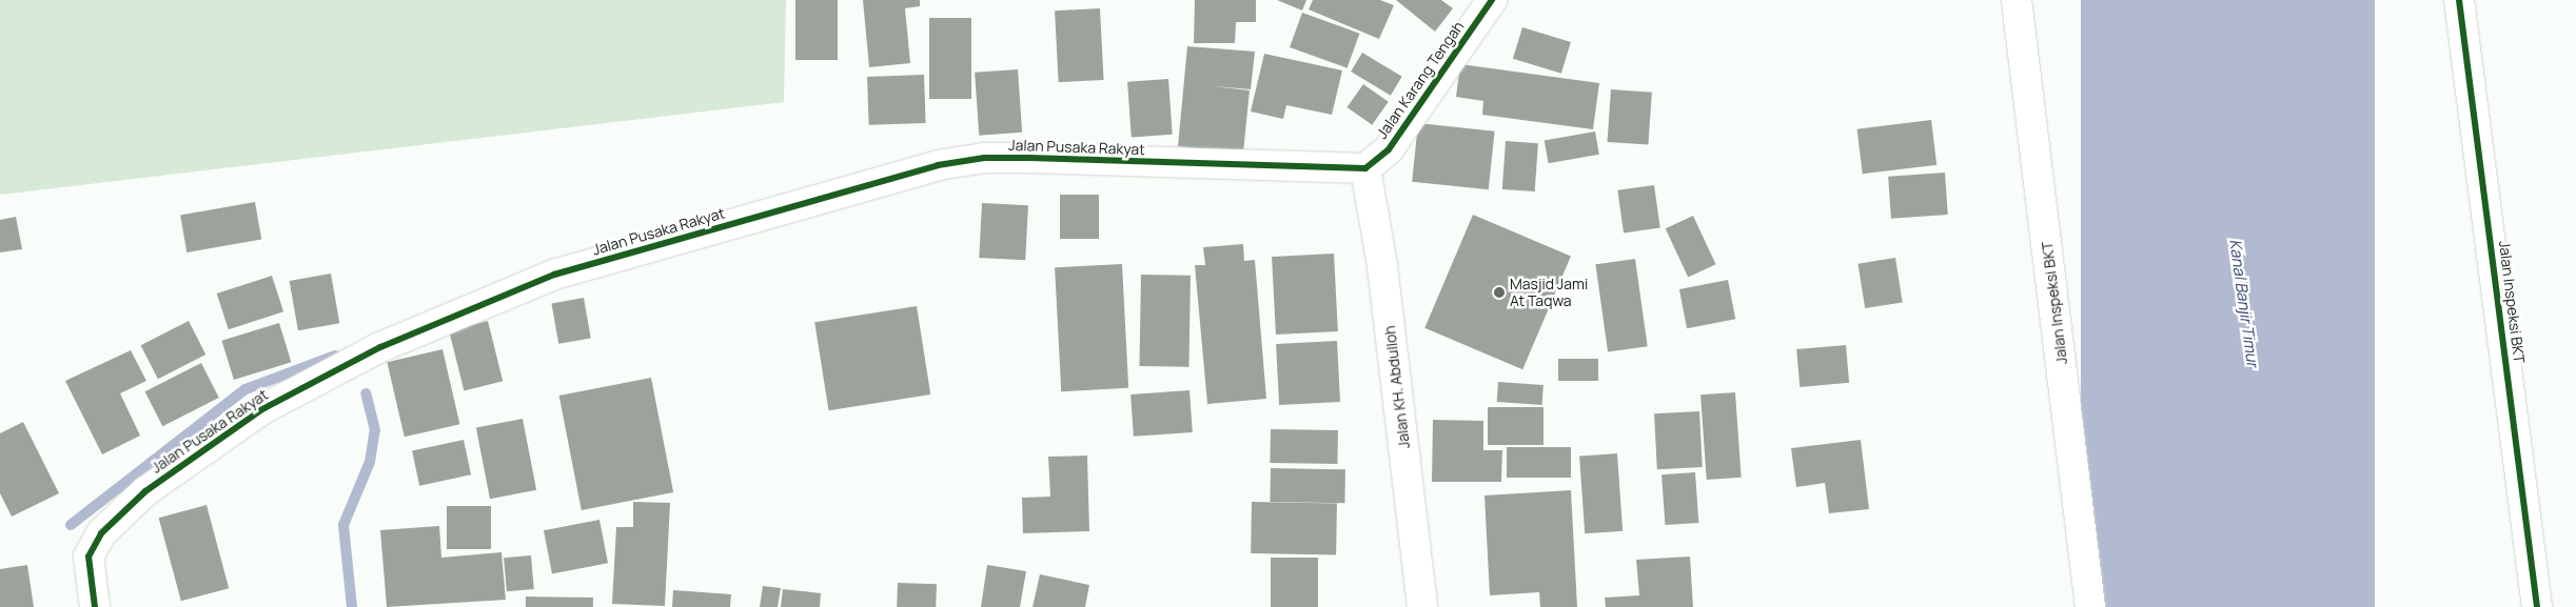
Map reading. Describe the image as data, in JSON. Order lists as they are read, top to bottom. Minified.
{"streets":{"street":["Jalan Karang Tengah","Jalan Pusaka Rakyat","Jalan Inspeksi BKT","Jalan KH. Abdulloh"]},"crossings":[["Jalan Karang Tengah","Jalan Pusaka Rakyat"],["Jalan Karang Tengah","Jalan KH. Abdulloh"],["Jalan Pusaka Rakyat","Jalan KH. Abdulloh"]],"water":["Kanal Banjir Timur"],"places":["Masjid Jami At Taqwa"]}
